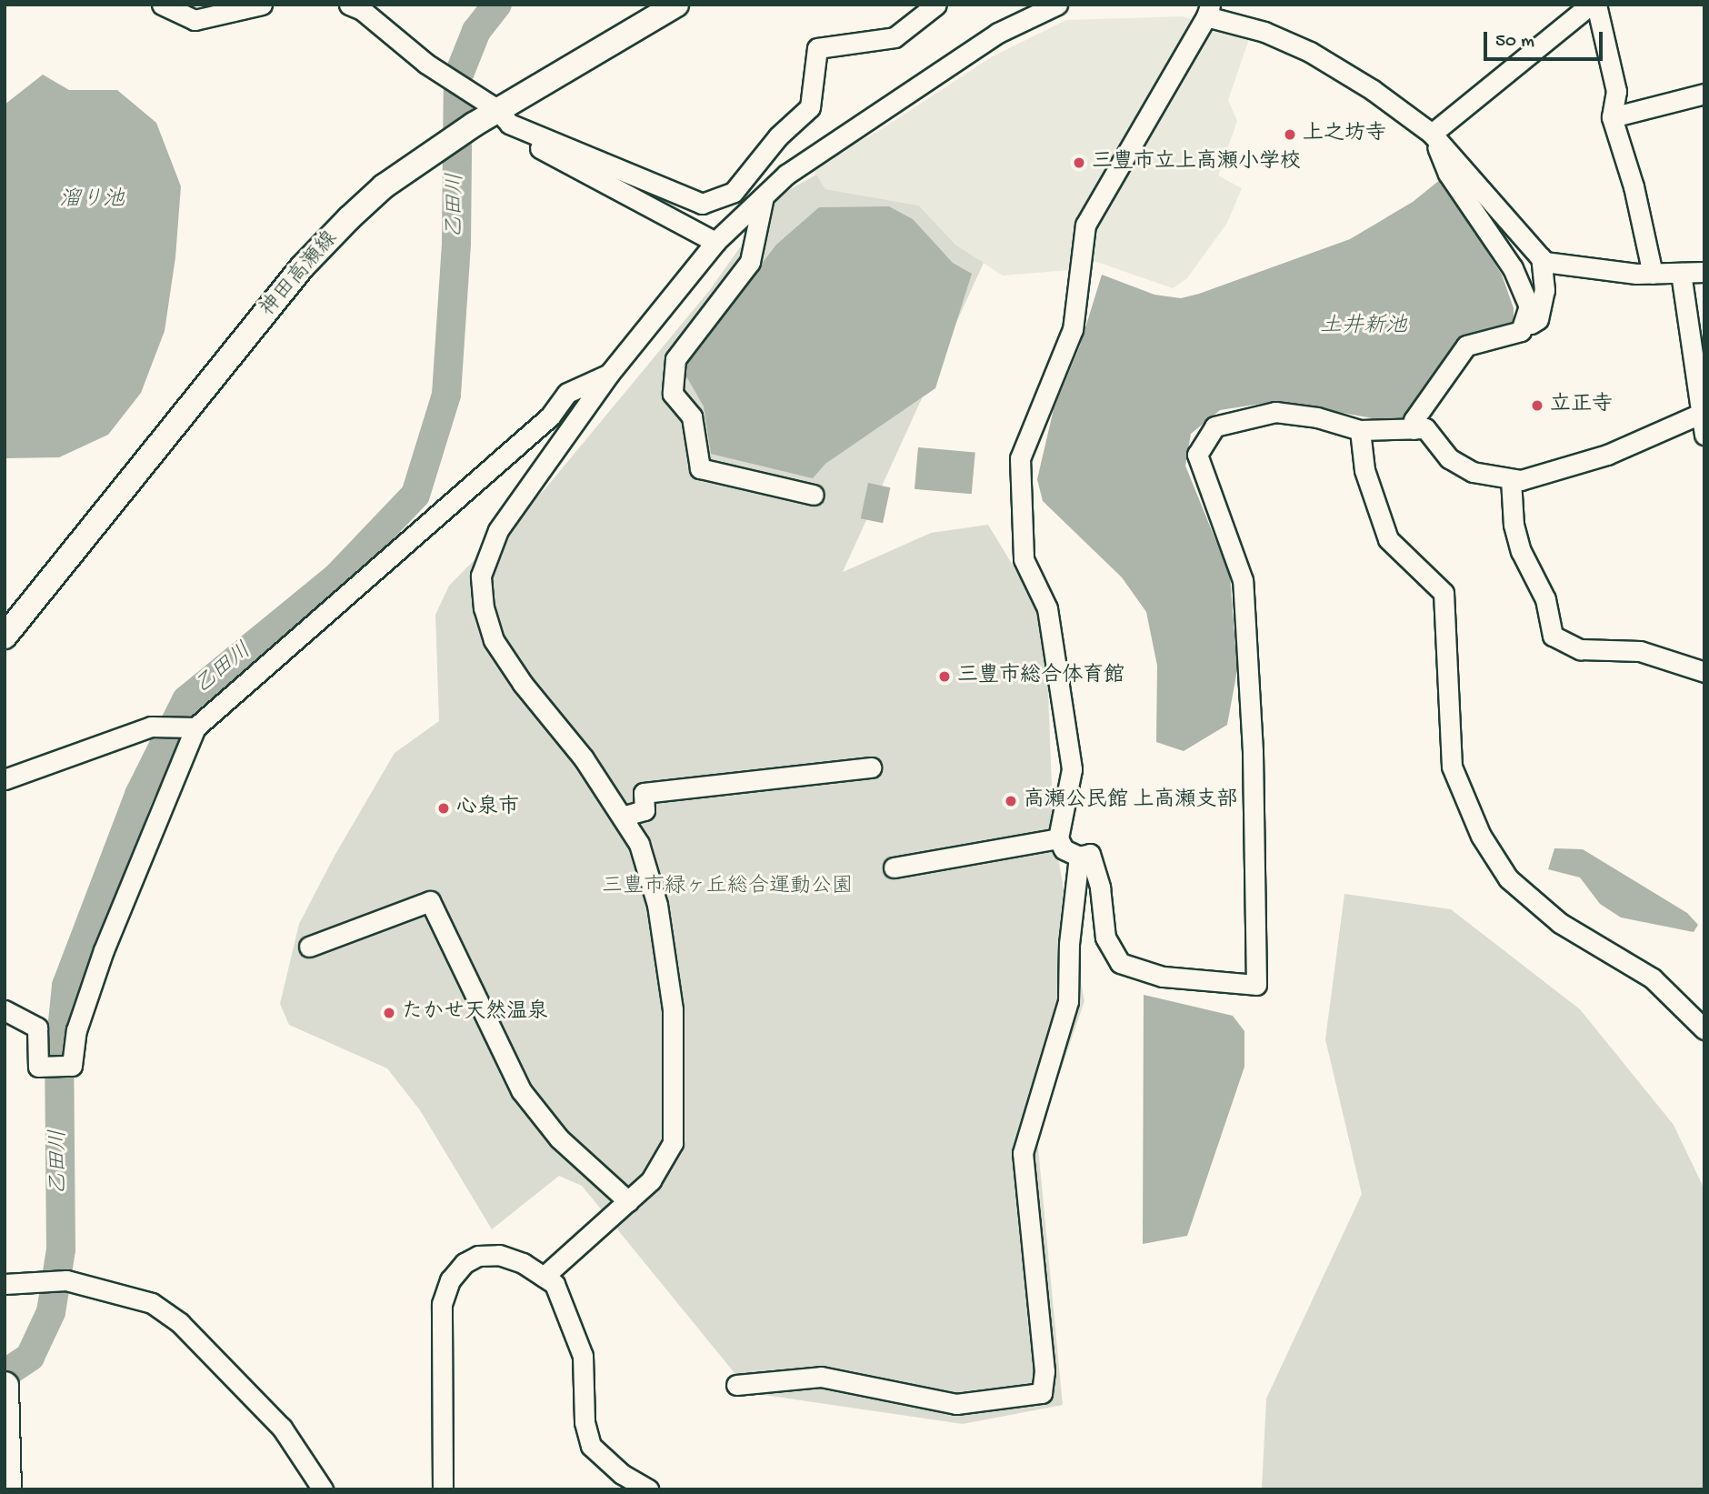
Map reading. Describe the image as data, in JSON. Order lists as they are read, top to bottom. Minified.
{"streets":{"main road":["神田高瀬線"]},"water":["溜り池","乙田川","土井新池"],"parks":["三豊市緑ヶ丘総合運動公園"],"places":["上之坊寺","三豊市立上高瀬小学校","立正寺","三豊市総合体育館","高瀬公民館 上高瀬支部","心泉市","たかせ天然温泉"],"scale_bar":"50 m"}
